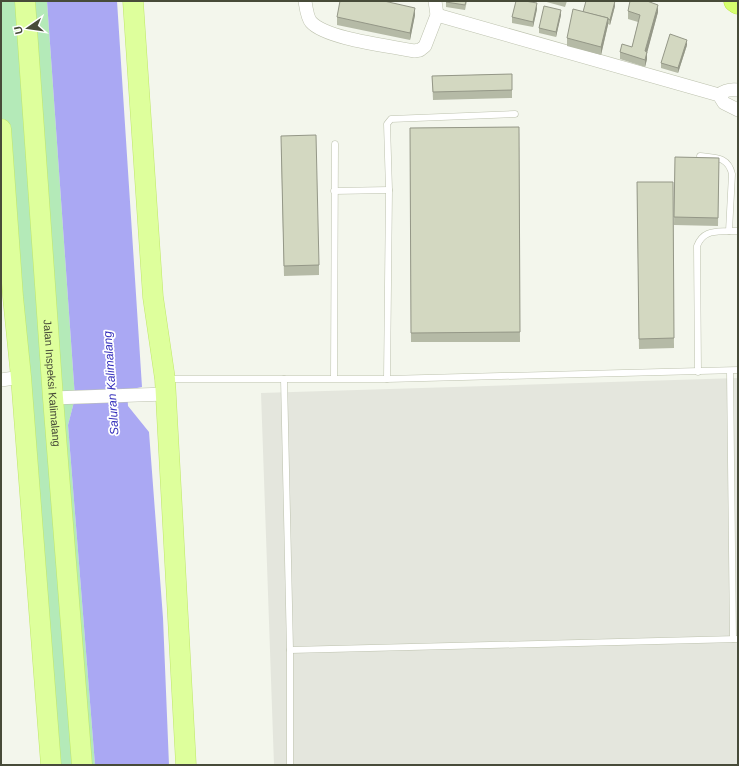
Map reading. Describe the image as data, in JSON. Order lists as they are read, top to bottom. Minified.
{"streets":{"main road":["Jalan Inspeksi Kalimalang"]},"water":["Saluran Kalimalang"],"north":"left"}
